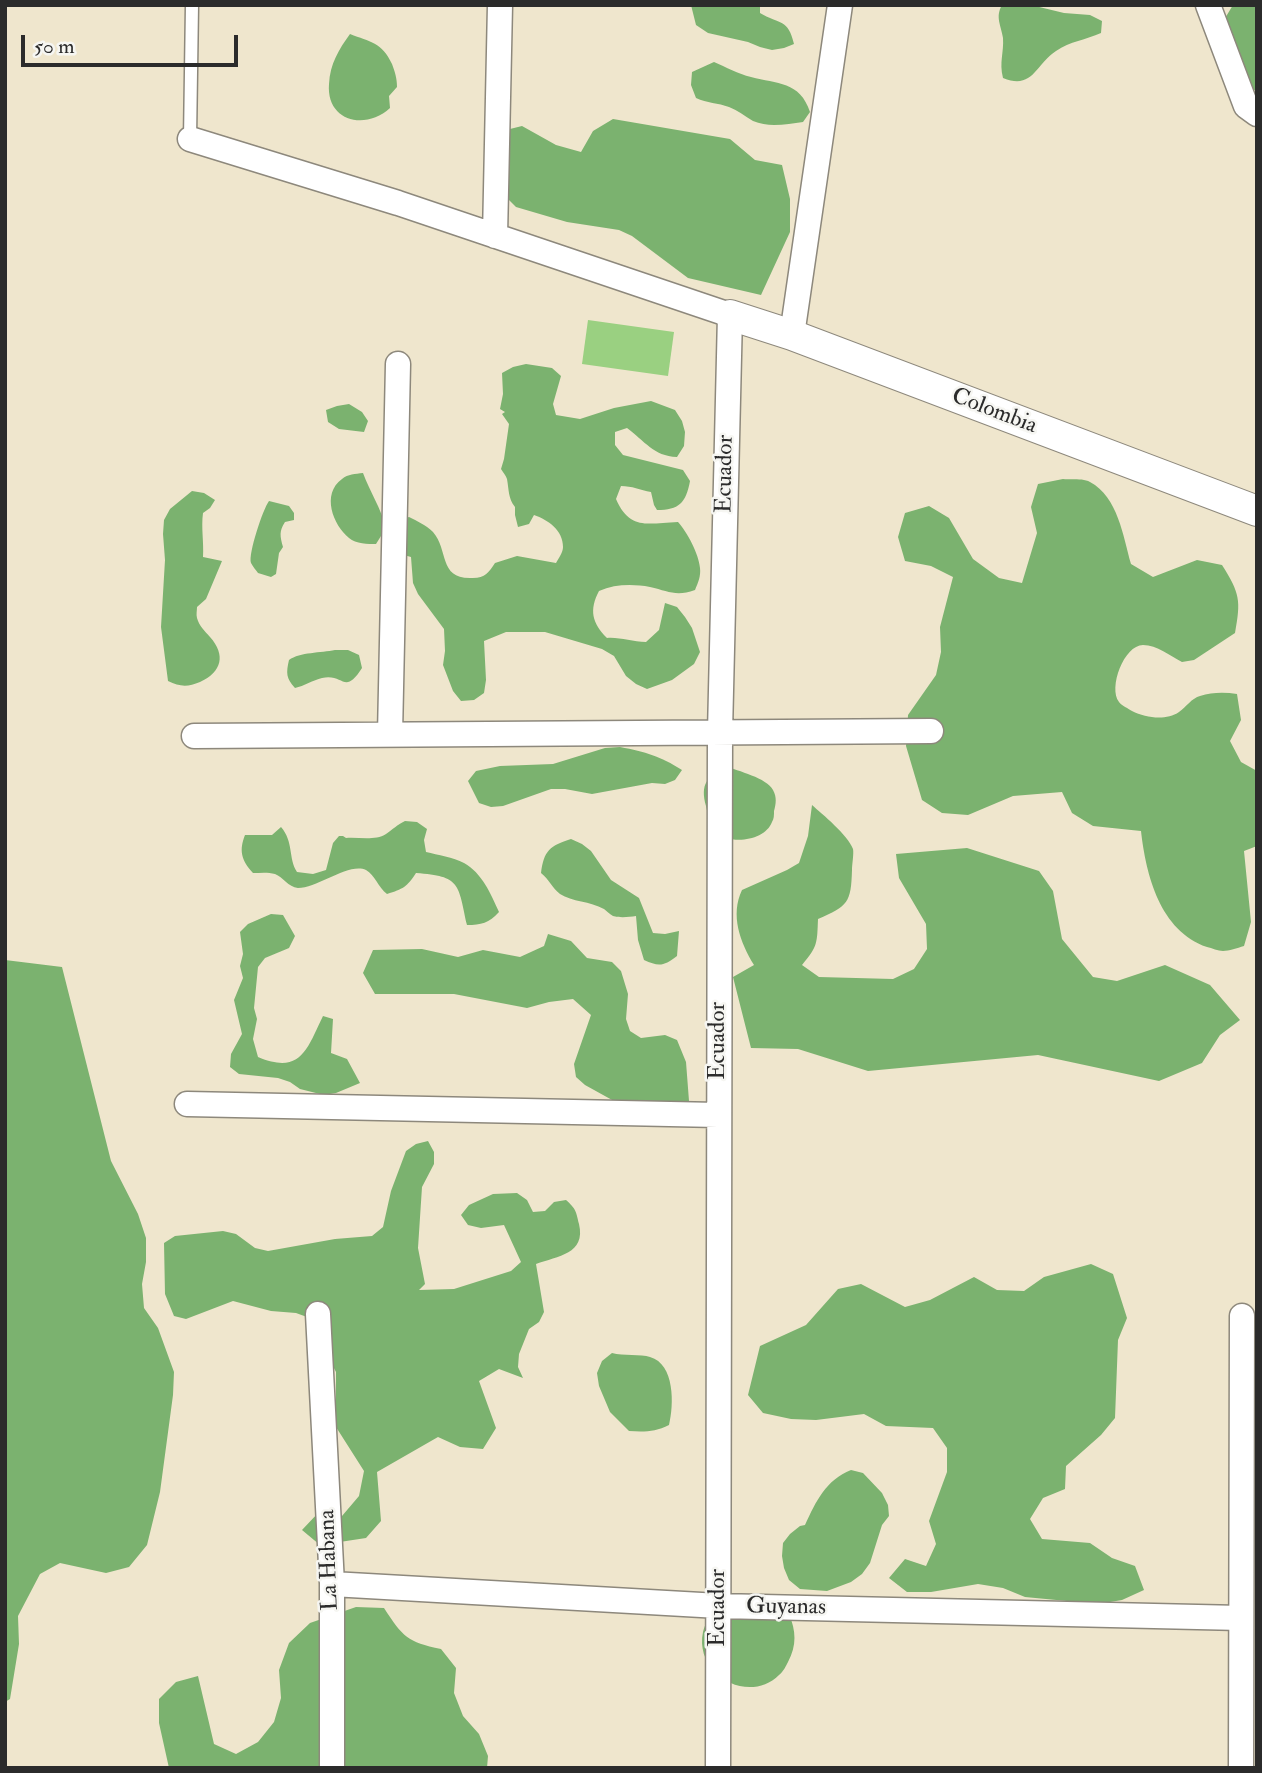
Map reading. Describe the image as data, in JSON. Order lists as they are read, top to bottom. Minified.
{"streets":{"street":["Colombia","Ecuador","La Habana","Guyanas"]},"crossings":[["Colombia","Ecuador"],["Ecuador","Guyanas"],["La Habana","Guyanas"]],"scale_bar":"50 m"}
